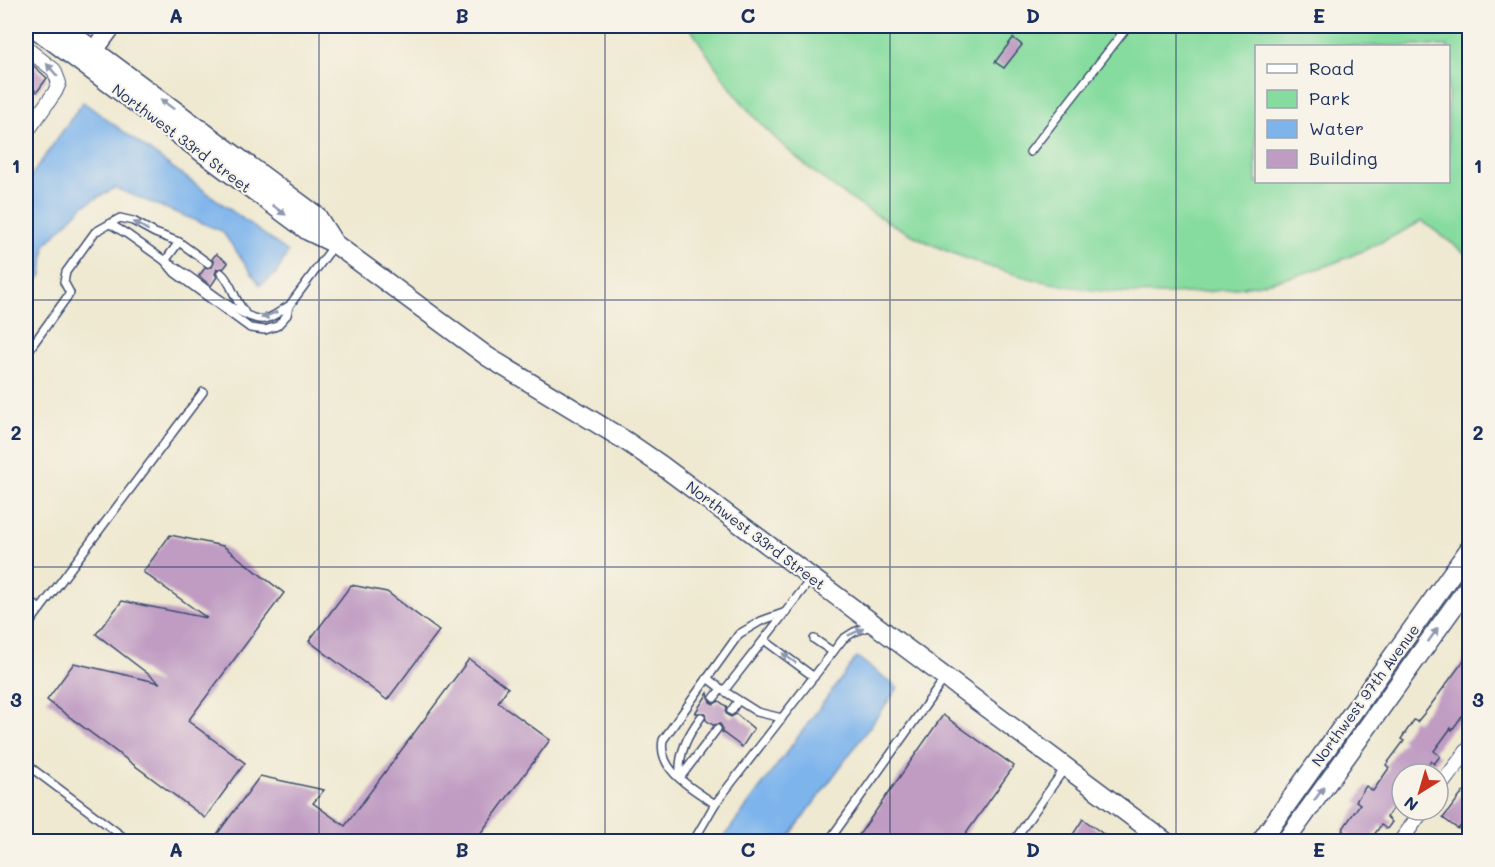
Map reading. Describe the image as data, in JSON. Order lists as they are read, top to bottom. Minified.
{"streets":{"street":["Northwest 33rd Street","Northwest 97th Avenue"]},"legend":["Road","Park","Water","Building"],"north":"bottom left","grid":{"columns":["A","B","C","D","E"],"rows":["1","2","3"]}}
